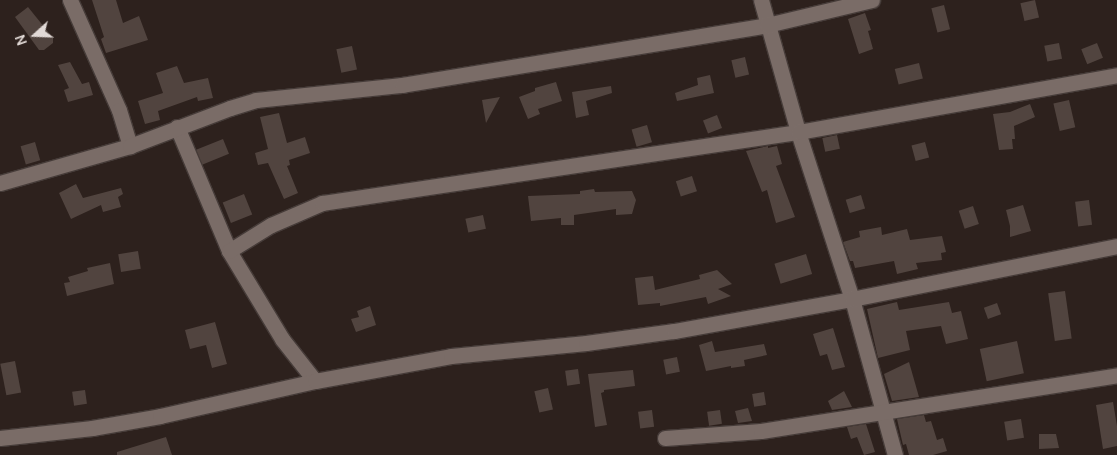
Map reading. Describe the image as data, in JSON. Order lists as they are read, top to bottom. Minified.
{"north":"left"}
